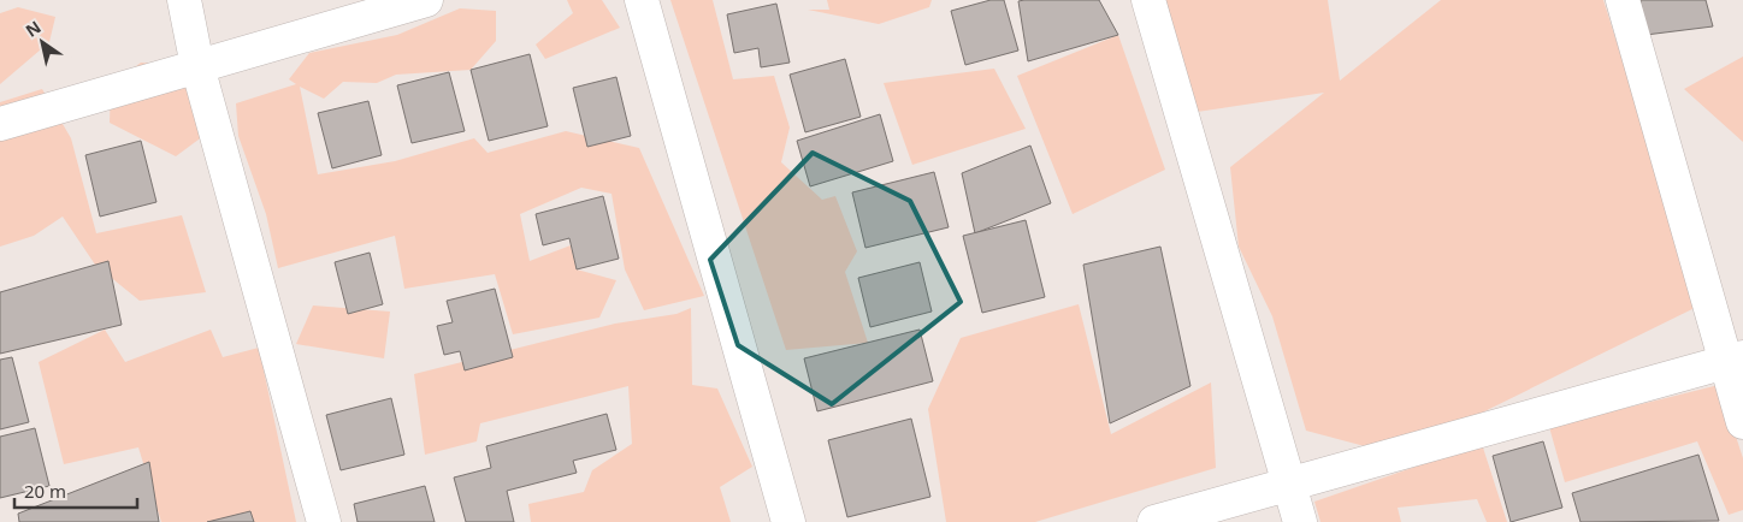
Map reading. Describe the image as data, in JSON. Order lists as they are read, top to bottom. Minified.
{"scale_bar":"20 m","north":"top left"}
